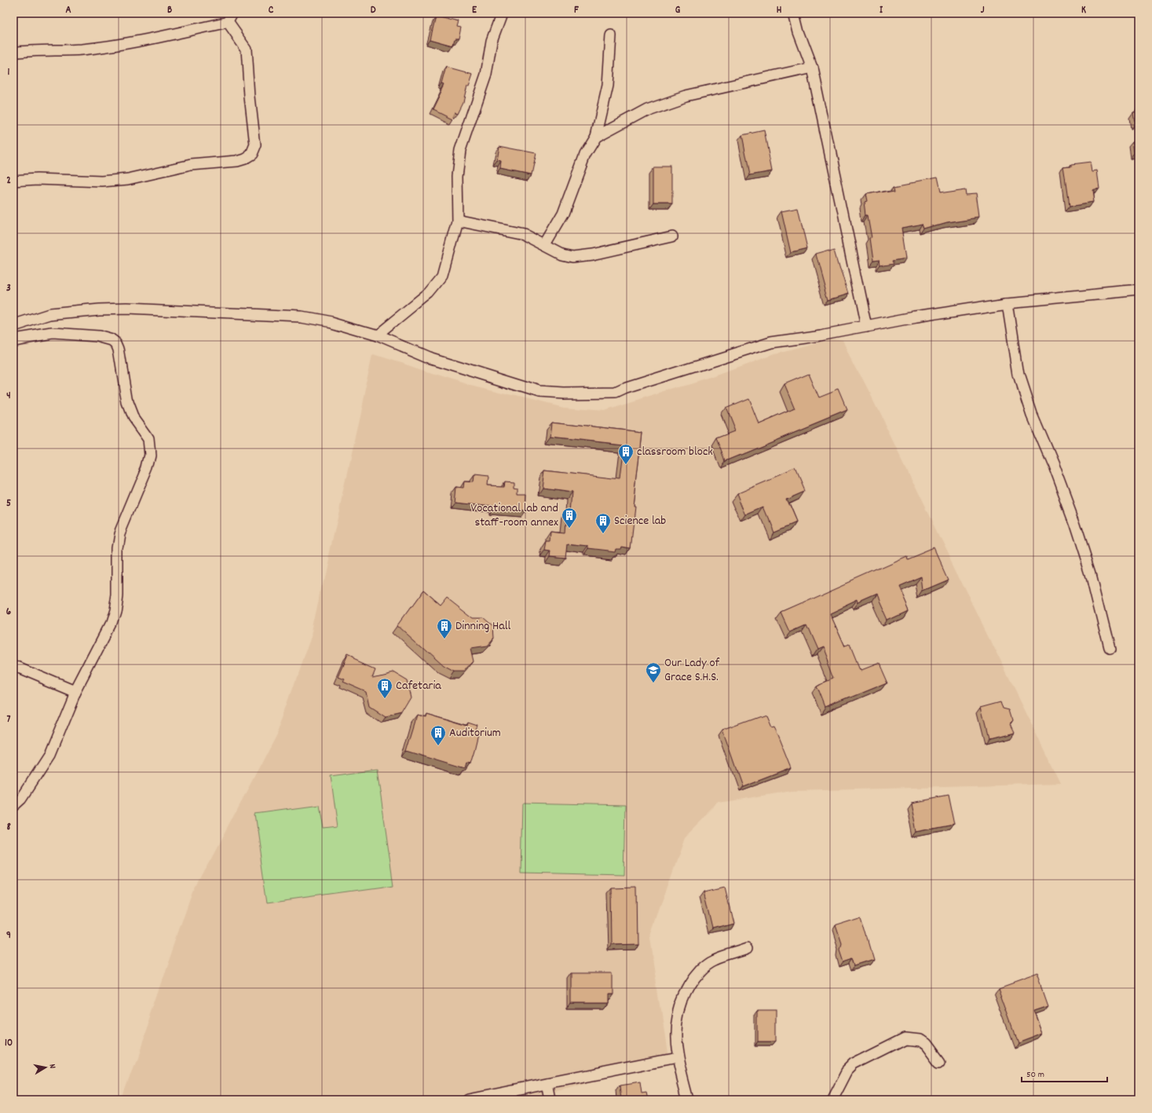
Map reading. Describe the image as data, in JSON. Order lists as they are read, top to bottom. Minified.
{"places":{"building":["classroom block","Vocational lab and staff-room annex","Science lab","Dinning Hall","Cafetaria","Auditorium"],"school or university":["Our Lady of Grace S.H.S."]},"scale_bar":"50 m","north":"right","grid":{"columns":["A","B","C","D","E","F","G","H","I","J","K"],"rows":["1","2","3","4","5","6","7","8","9","10"]}}
